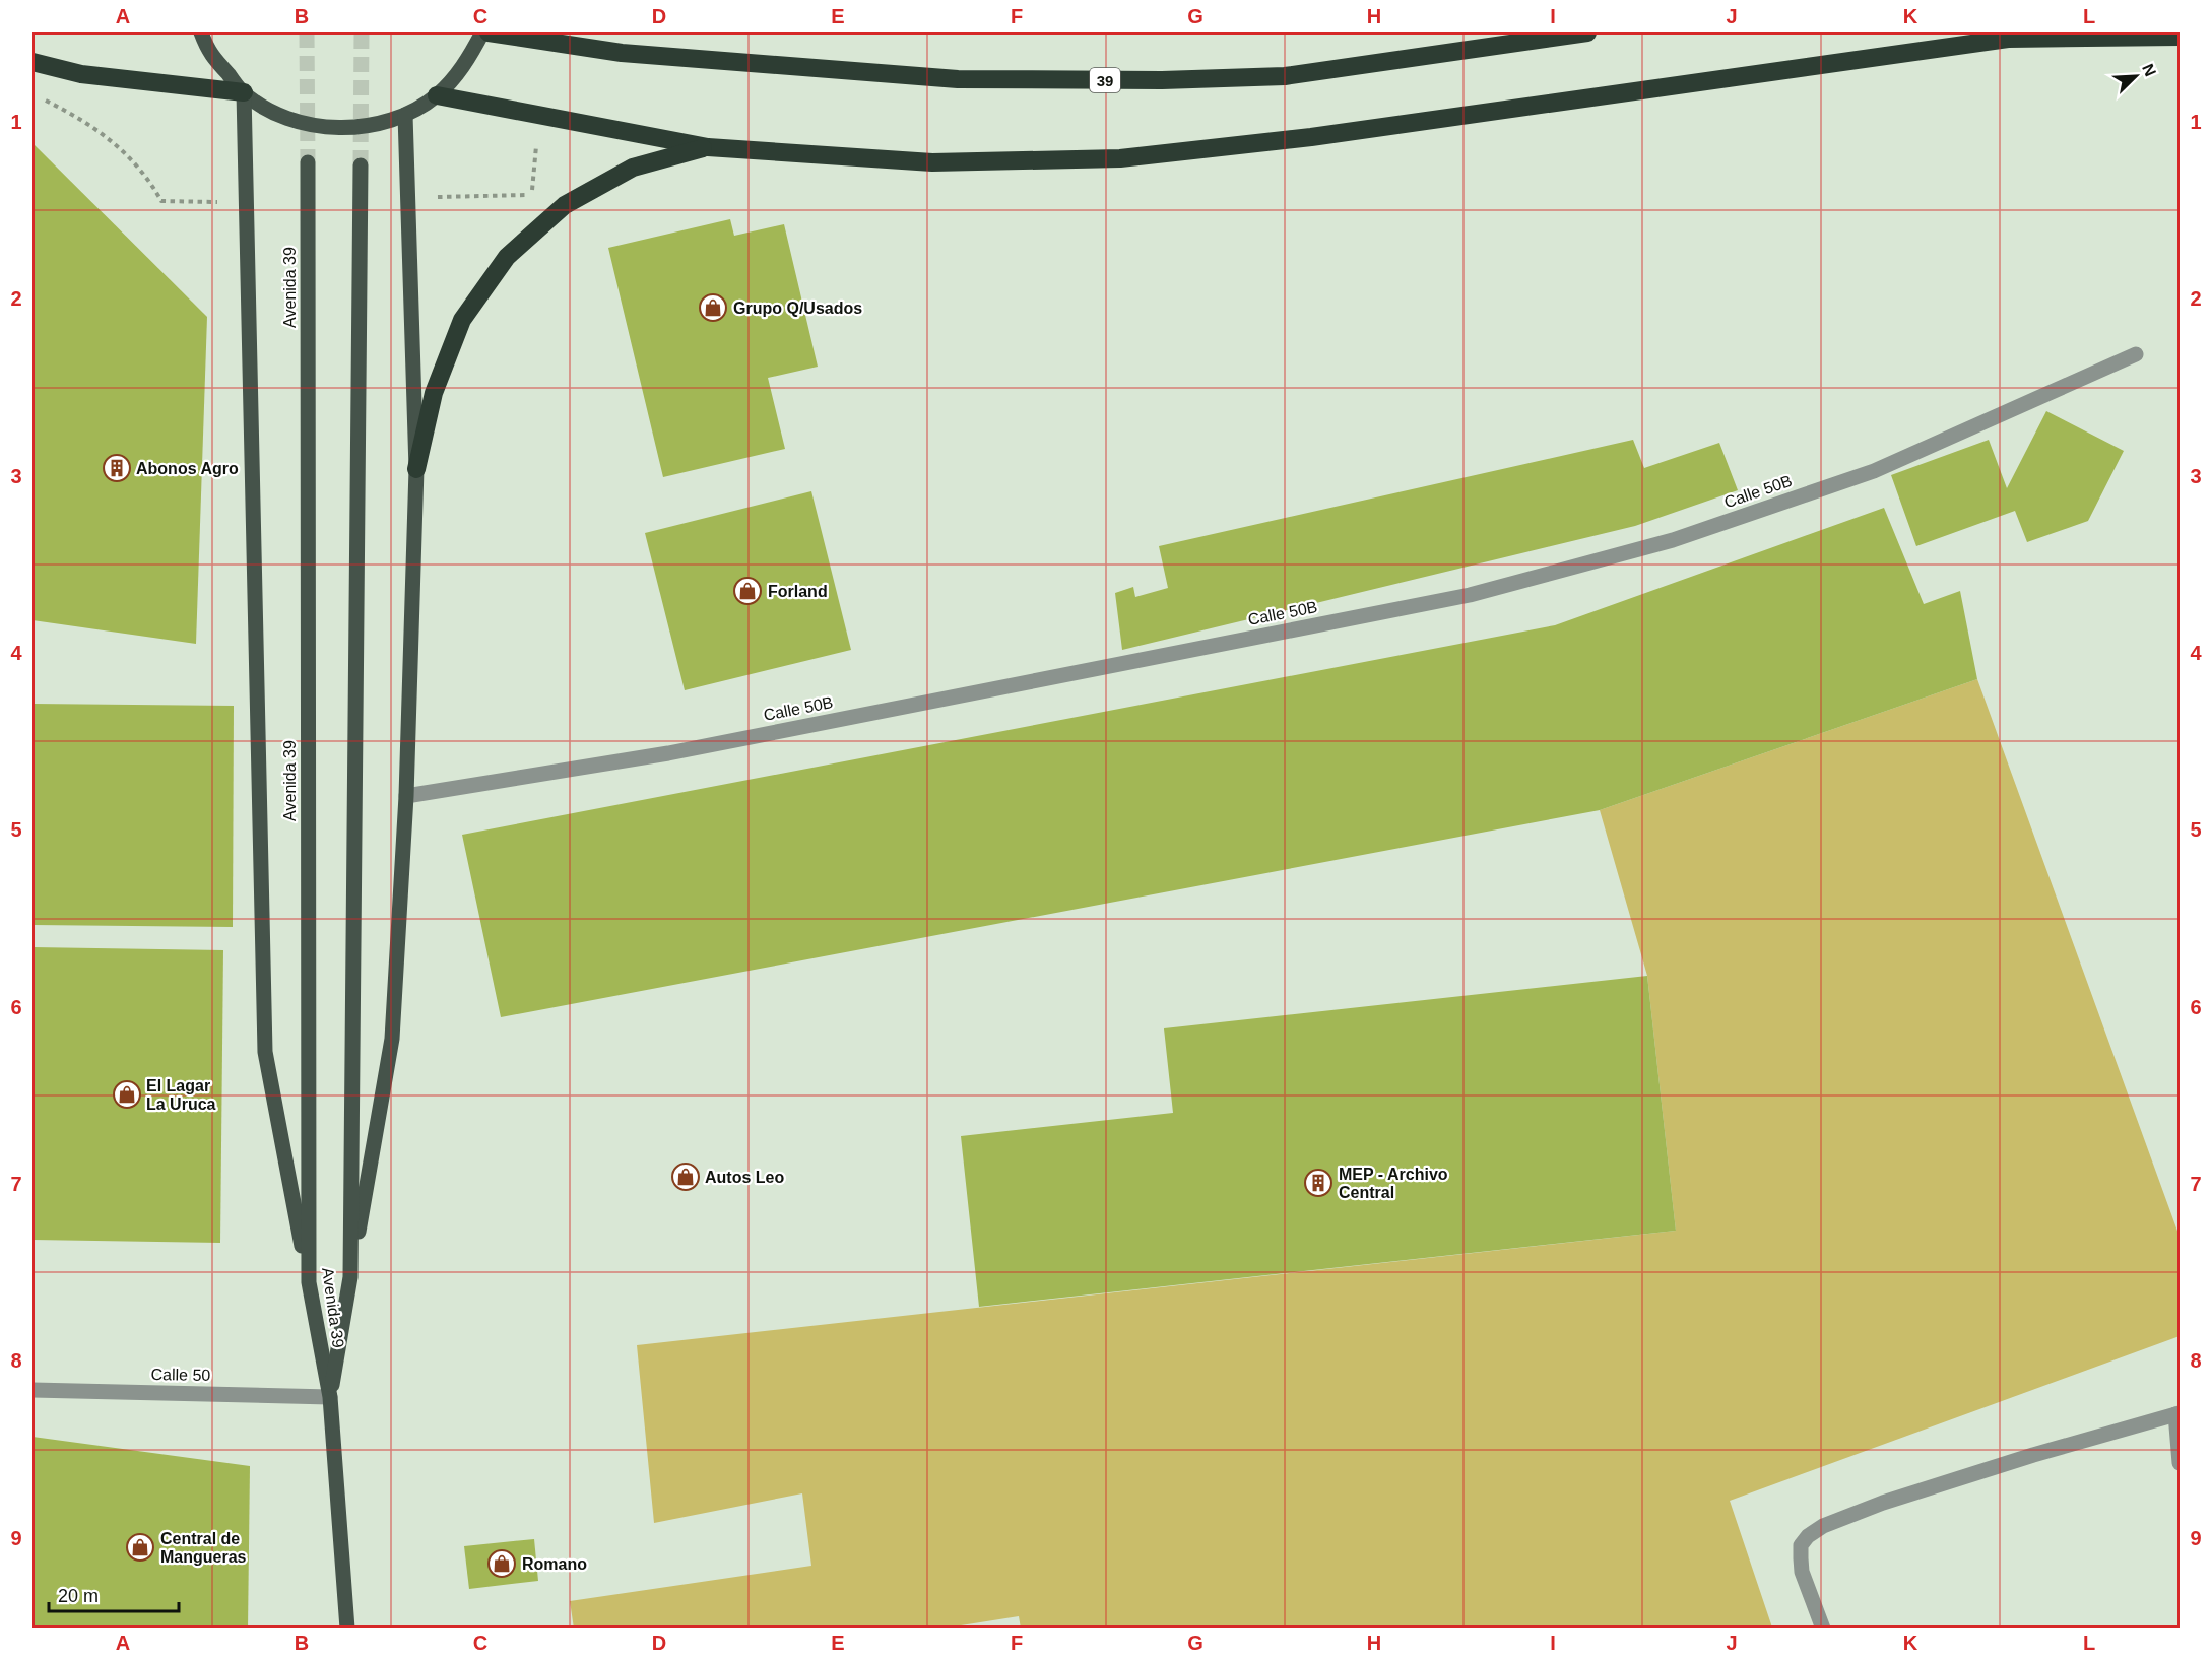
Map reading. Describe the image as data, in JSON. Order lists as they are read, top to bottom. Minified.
{"streets":{"highway":["39"],"main road":["Avenida 39"],"street":["Calle 50B","Calle 50"]},"crossings":[["Avenida 39","Calle 50"]],"places":{"shop":["Grupo Q/Usados","Forland","El Lagar La Uruca","Autos Leo","Central de Mangueras","Romano"],"building":["Abonos Agro","MEP - Archivo Central"]},"scale_bar":"20 m","north":"top right","grid":{"columns":["A","B","C","D","E","F","G","H","I","J","K","L"],"rows":["1","2","3","4","5","6","7","8","9"]}}
